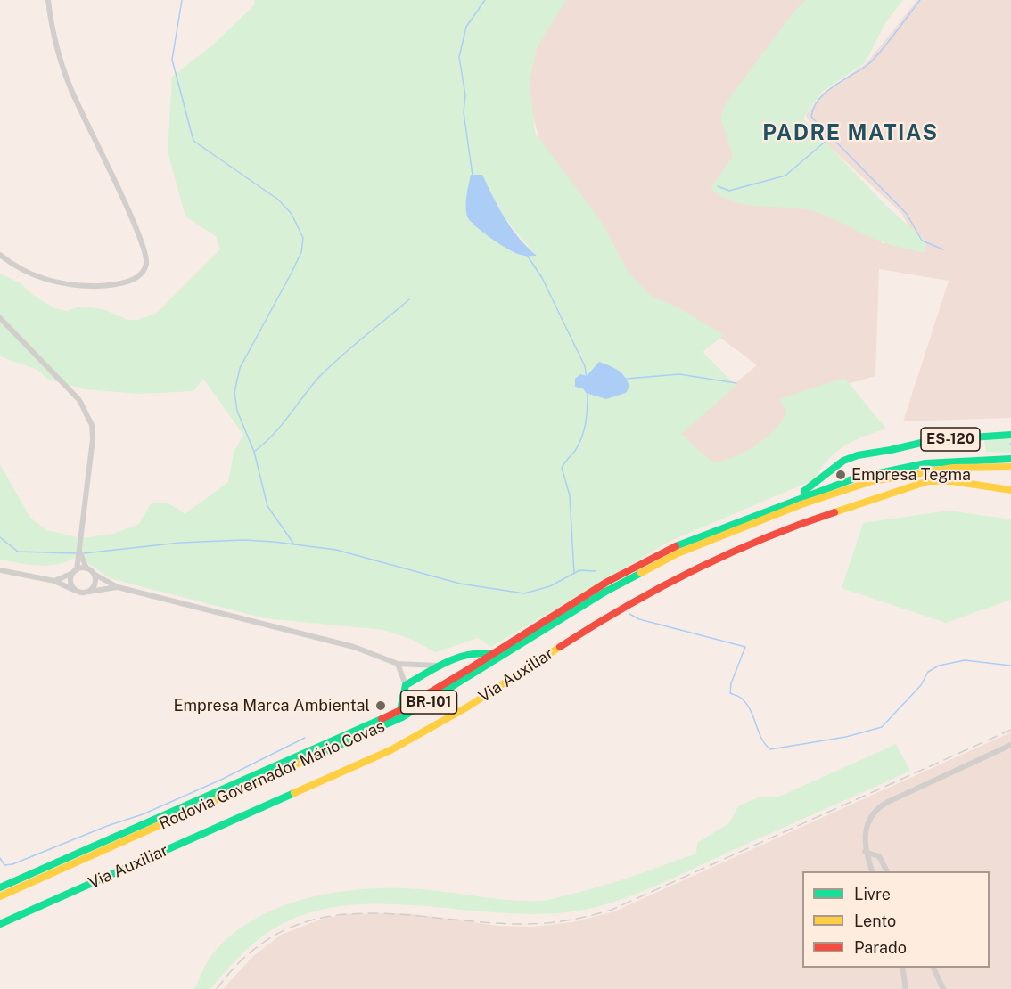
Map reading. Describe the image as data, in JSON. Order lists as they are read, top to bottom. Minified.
{"streets":{"main road":["ES-120","Via Auxiliar","BR-101","Rodovia Governador Mário Covas"]},"districts":["PADRE MATIAS"],"places":["Empresa Tegma","Empresa Marca Ambiental"],"legend":["Livre","Lento","Parado"]}
